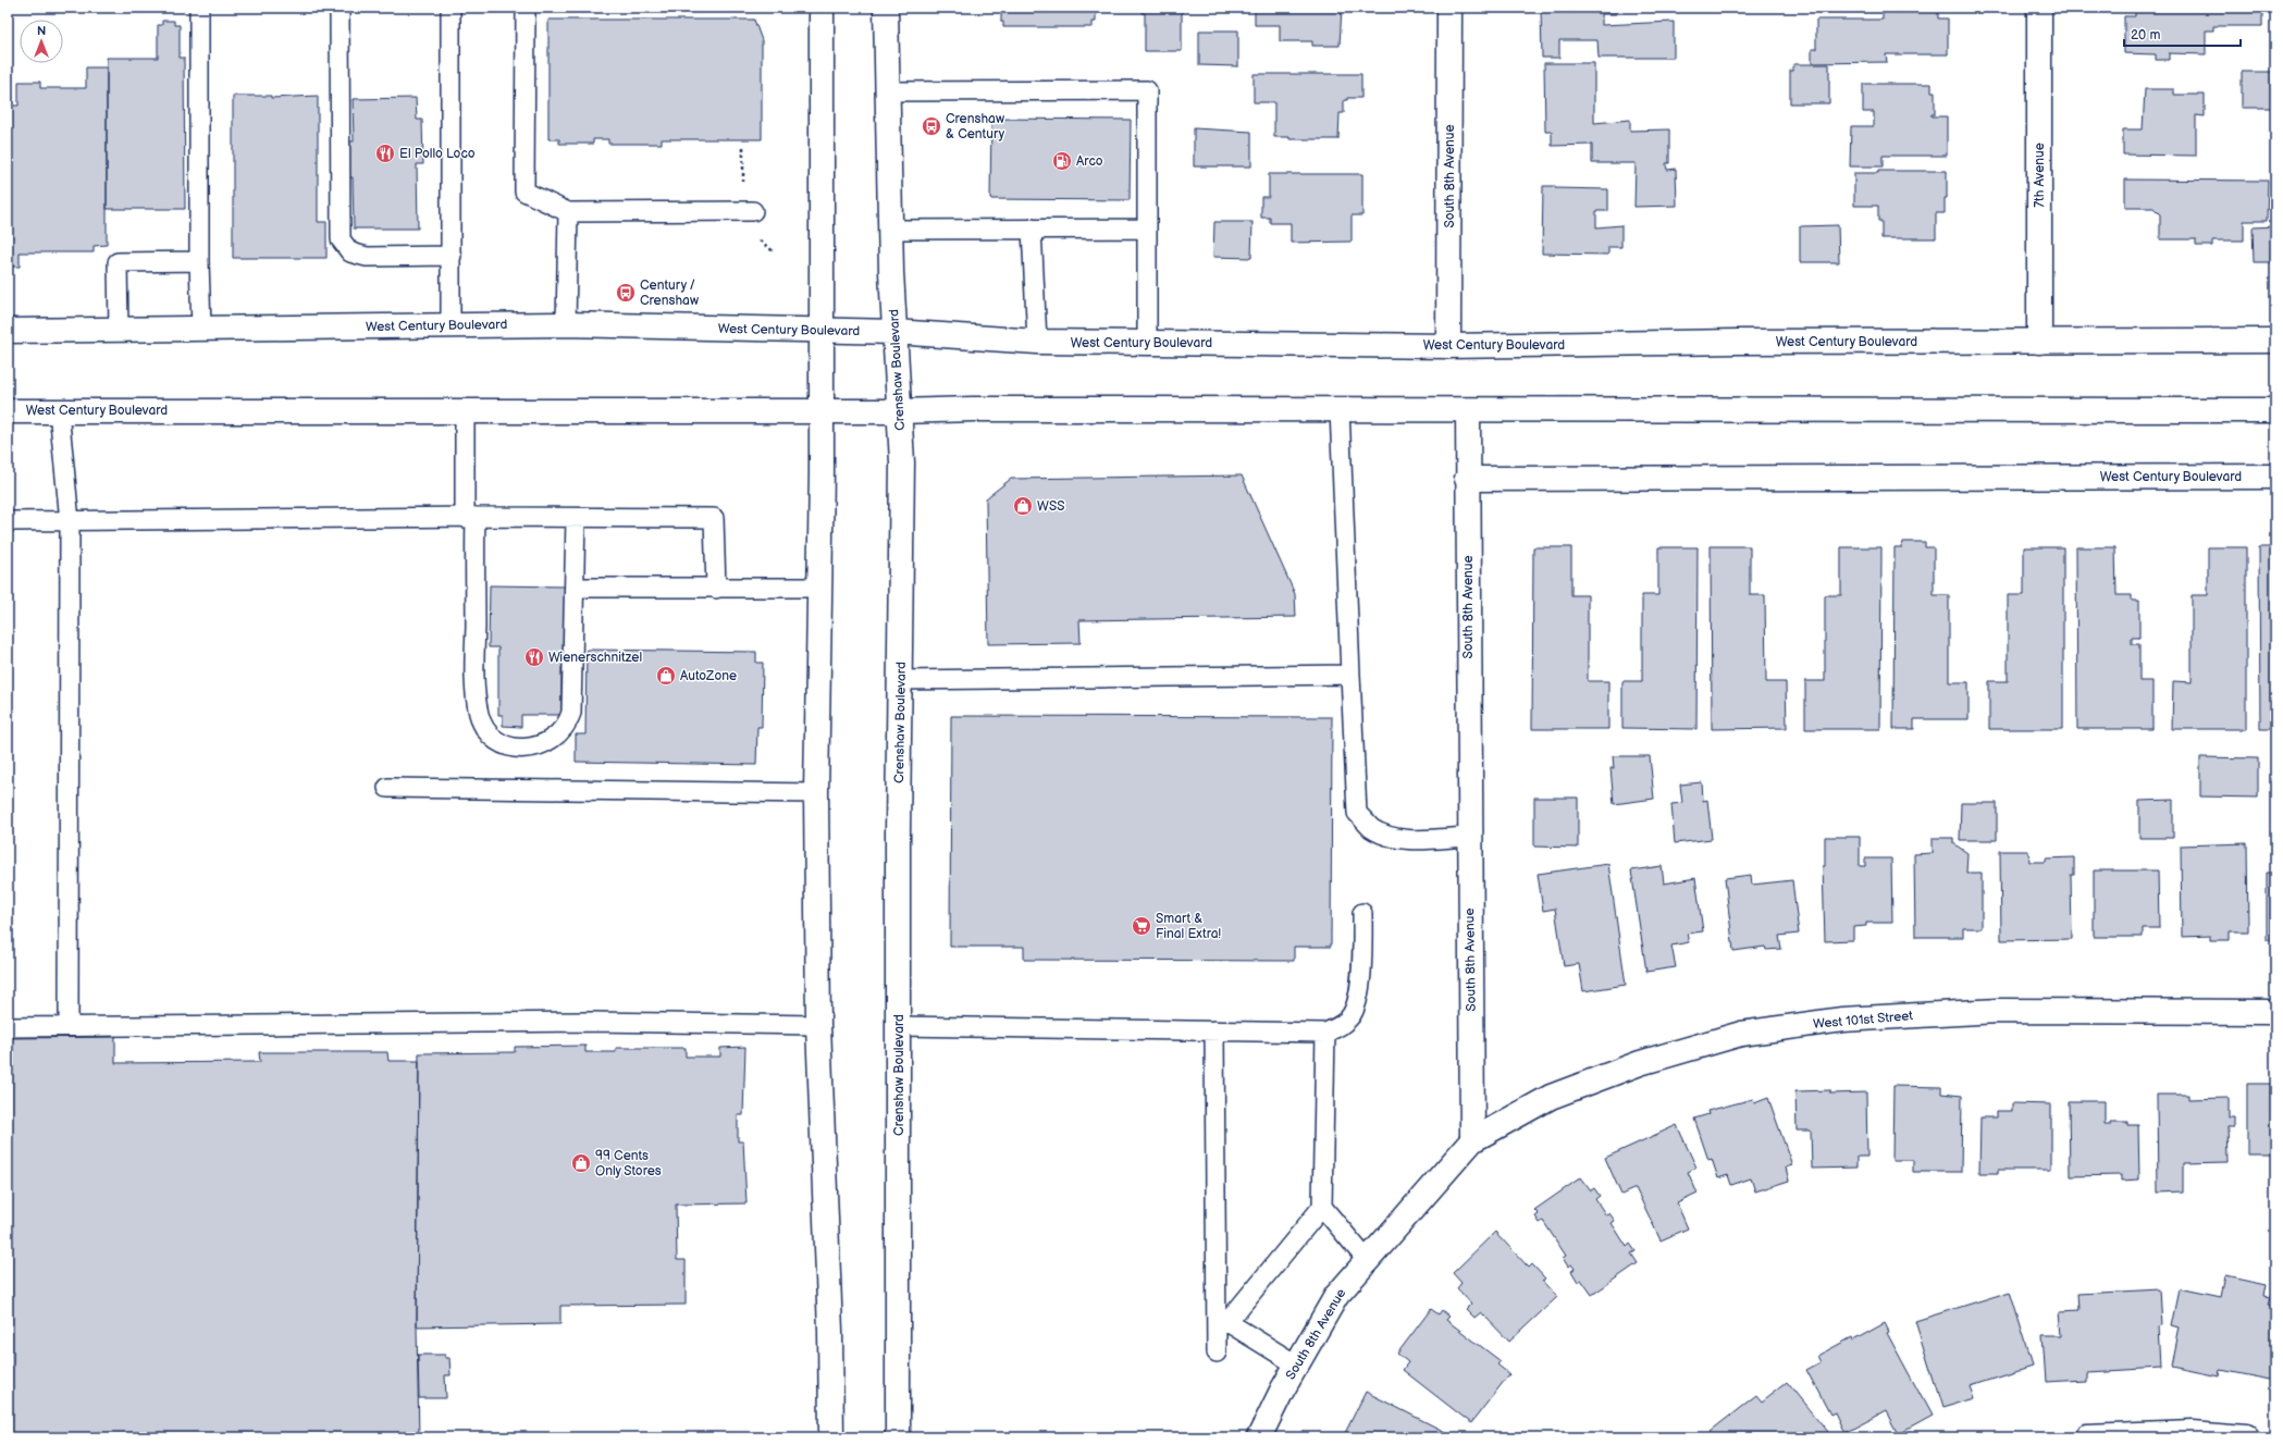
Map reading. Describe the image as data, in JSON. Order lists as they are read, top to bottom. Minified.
{"streets":{"main road":["7th Avenue","South 8th Avenue","West Century Boulevard","Crenshaw Boulevard","West 101st Street"]},"crossings":[["7th Avenue","West Century Boulevard"],["South 8th Avenue","West Century Boulevard"],["South 8th Avenue","West 101st Street"],["West Century Boulevard","Crenshaw Boulevard"]],"places":{"bus stop":["Crenshaw & Century","Century / Crenshaw"],"restaurant":["El Pollo Loco","Wienerschnitzel"],"fuel station":["Arco"],"shop":["WSS","AutoZone","99 Cents Only Stores"],"supermarket":["Smart & Final Extra!"]},"scale_bar":"20 m","north":"top"}
